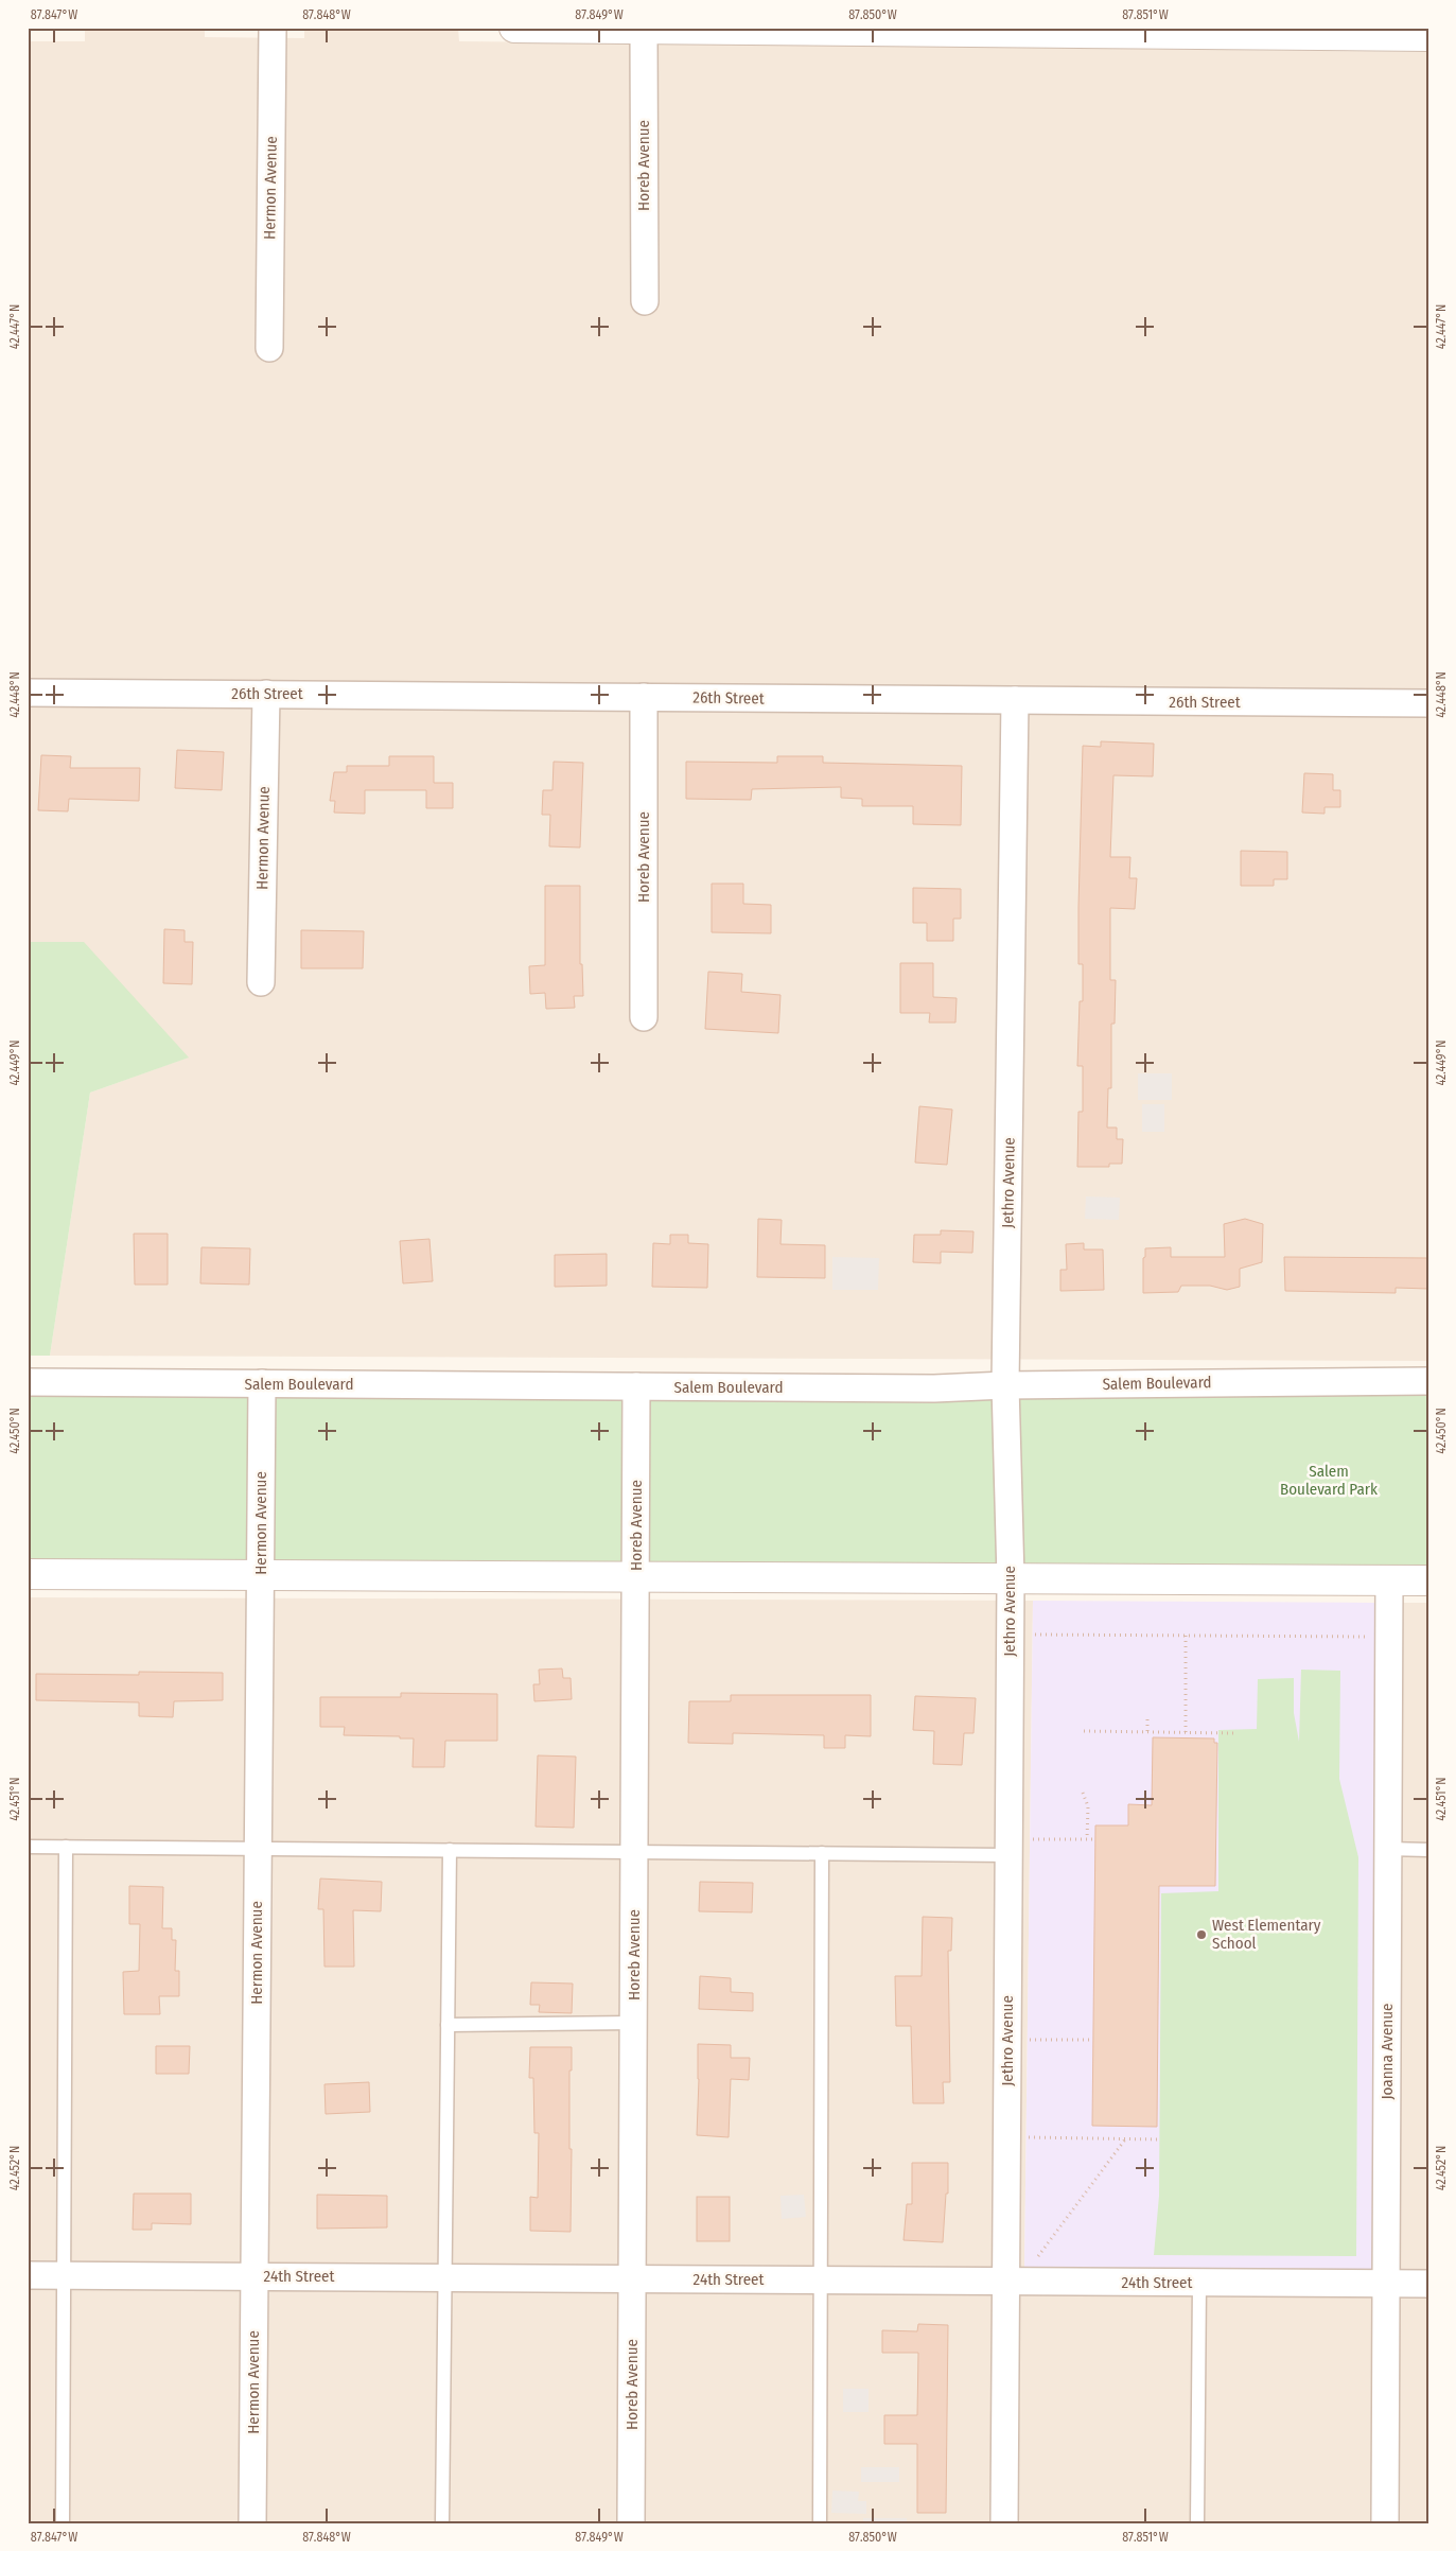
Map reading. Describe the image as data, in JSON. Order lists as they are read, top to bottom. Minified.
{"streets":{"street":["Horeb Avenue","Hermon Avenue","26th Street","Jethro Avenue","Salem Boulevard","Joanna Avenue","24th Street"]},"crossings":[["Horeb Avenue","26th Street"],["Horeb Avenue","Salem Boulevard"],["Horeb Avenue","24th Street"],["Hermon Avenue","26th Street"],["Hermon Avenue","Salem Boulevard"],["Hermon Avenue","24th Street"],["26th Street","Jethro Avenue"],["Jethro Avenue","Salem Boulevard"],["Jethro Avenue","24th Street"],["Joanna Avenue","24th Street"]],"parks":["Salem Boulevard Park"],"places":["West Elementary School"],"coordinates":["87.847°W","87.848°W","87.849°W","87.850°W","87.851°W","42.447°N","42.448°N","42.449°N","42.450°N","42.451°N","42.452°N"]}
